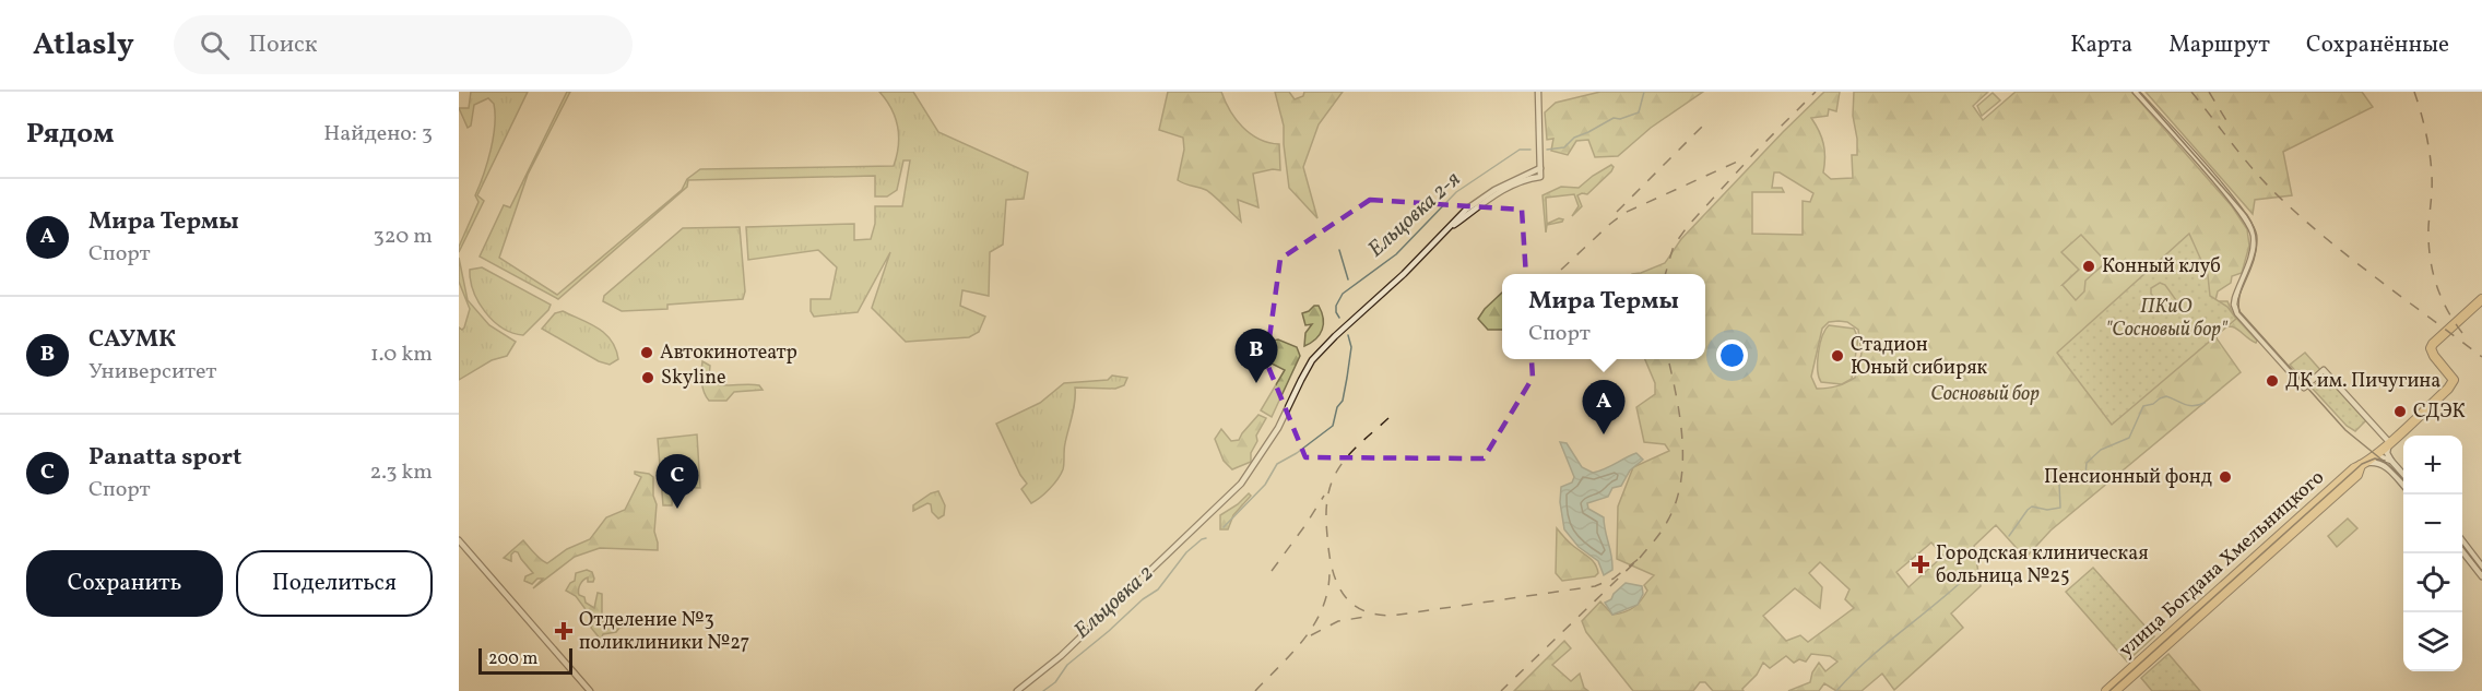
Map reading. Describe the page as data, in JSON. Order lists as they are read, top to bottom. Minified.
{"streets":{"highway":["улица Богдана Хмельницкого"]},"water":["Ельцовка 2-я","Ельцовка 2"],"parks":["ПКиО \"Сосновый бор\"","Сосновый бор"],"places":{"other":["Конный клуб","Автокинотеатр","Стадион Юный сибиряк","Skyline","ДК им. Пичугина","СДЭК","Пенсионный фонд"],"health":["Городская клиническая больница №25","Отделение №3 поликлиники №27"]},"scale_bar":"200 m","page":{"header":"Atlasly","search":"Поиск","nav":["Карта","Маршрут","Сохранённые"],"heading":["Рядом","Найдено: 3"],"list":[{"mark":"A","name":"Мира Термы","note":"Спорт","value":"320 m"},{"mark":"B","name":"САУМК","note":"Университет","value":"1.0 km"},{"mark":"C","name":"Panatta sport","note":"Спорт","value":"2.3 km"}],"popup":["Мира Термы","Спорт"],"pins":["B","A","C"],"map_buttons":["+","−"],"buttons":["Сохранить","Поделиться"],"scale":"200 m"}}
